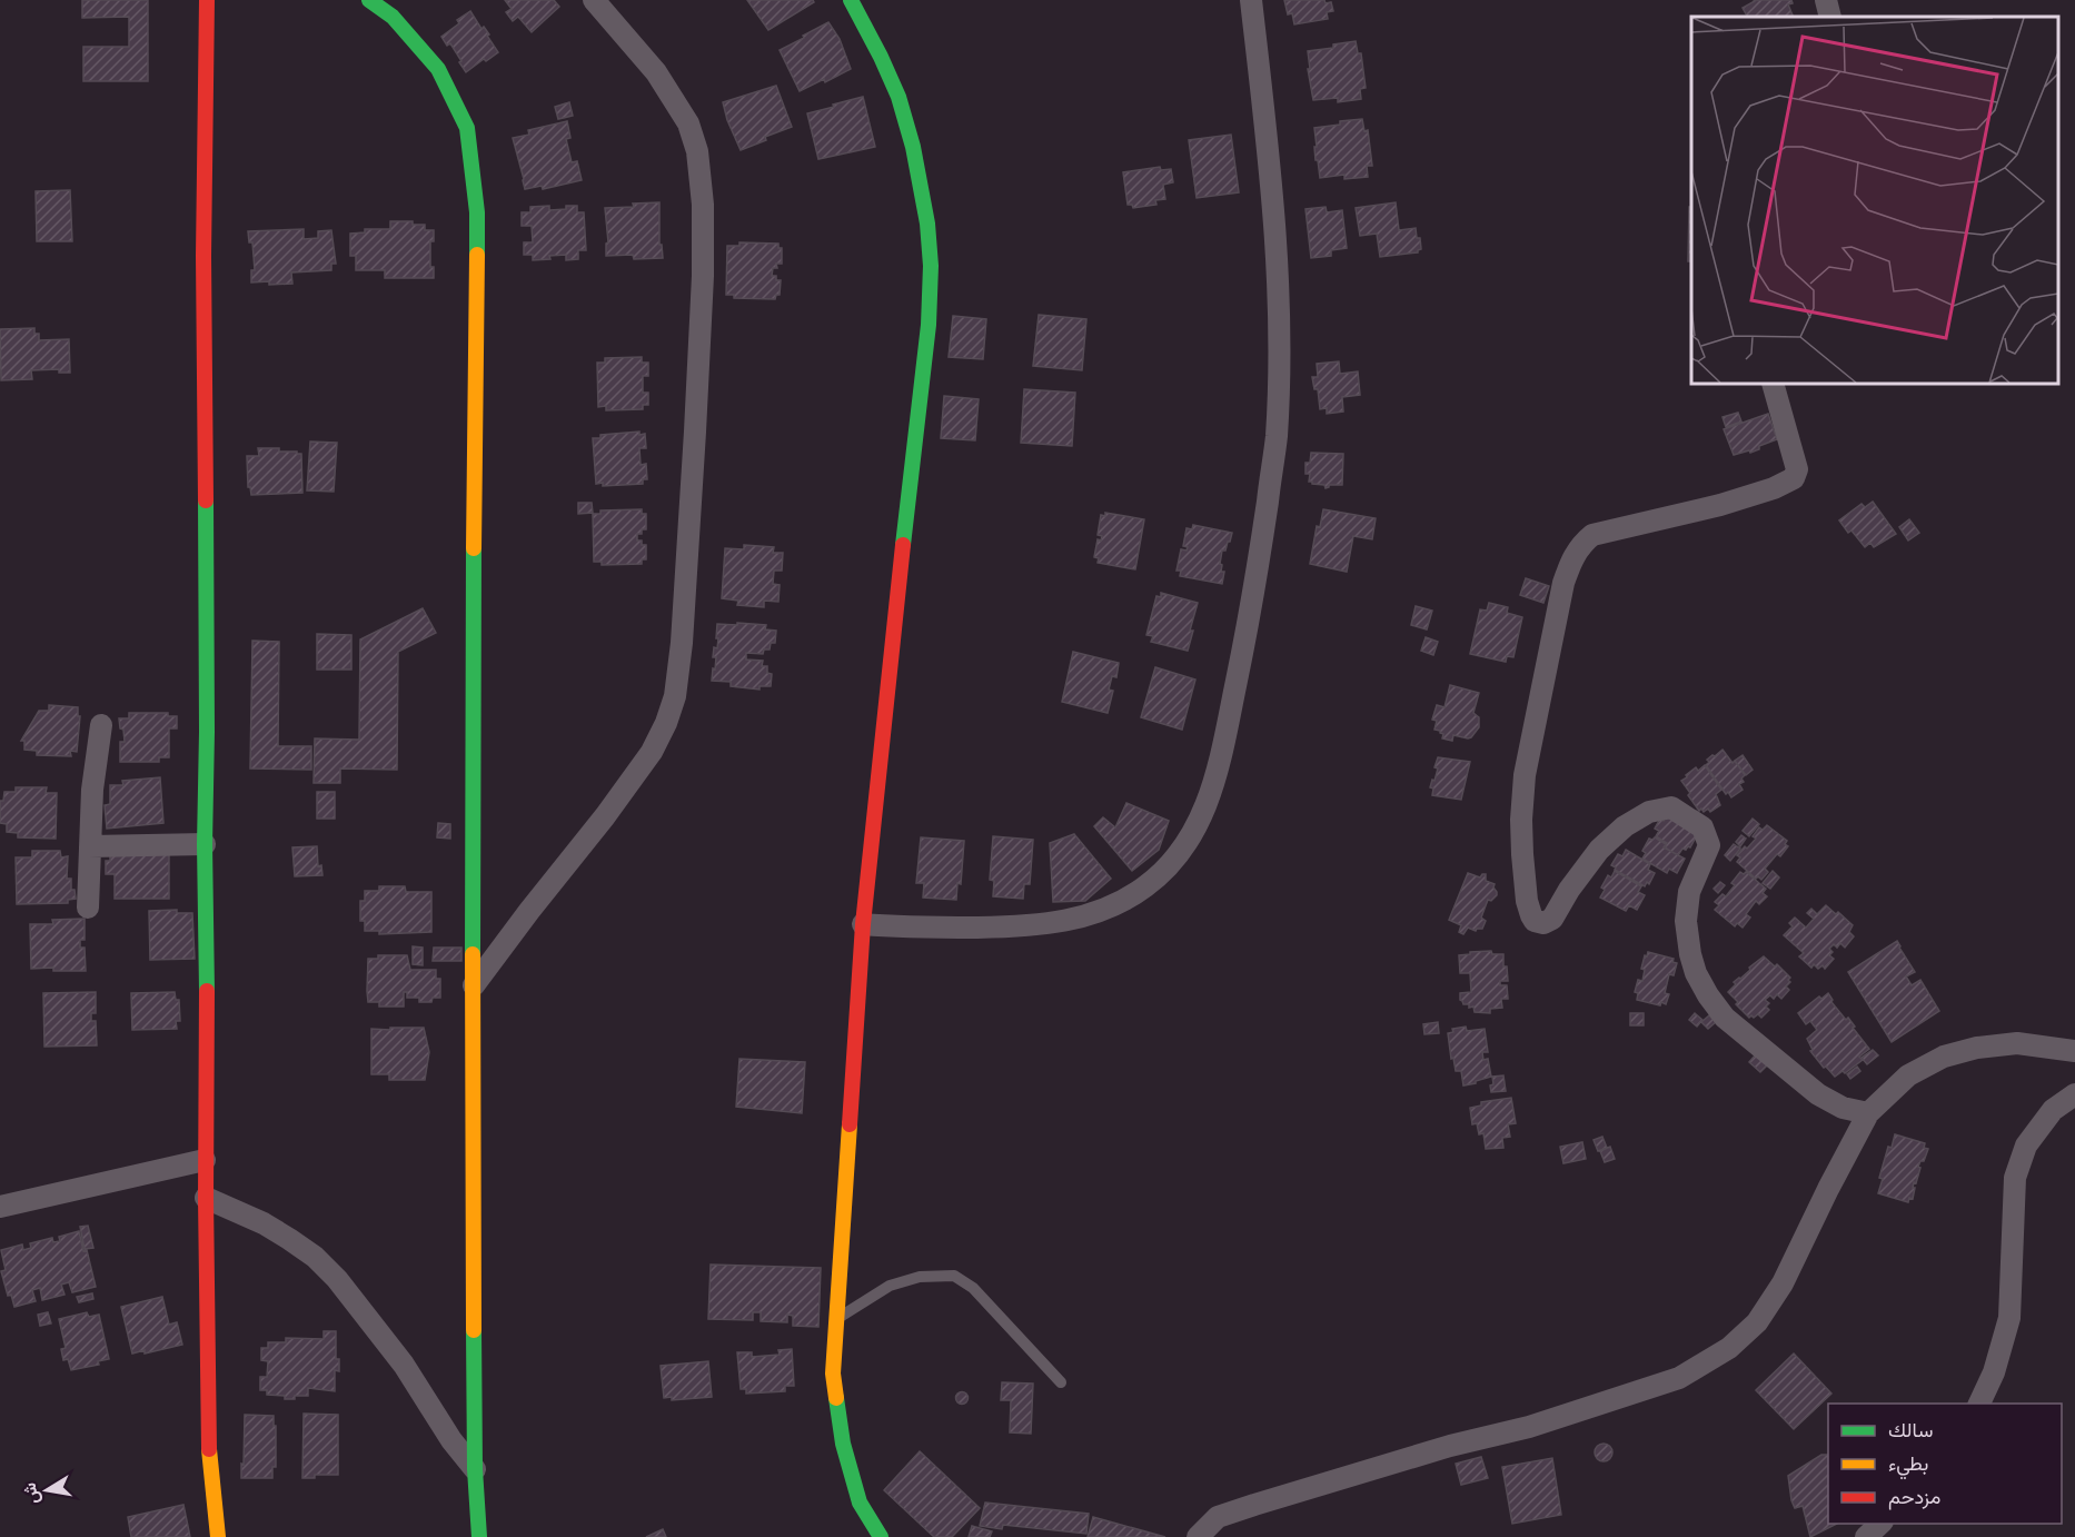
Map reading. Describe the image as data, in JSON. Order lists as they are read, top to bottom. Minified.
{"legend":["سالك","بطيء","مزدحم"],"north":"left"}
